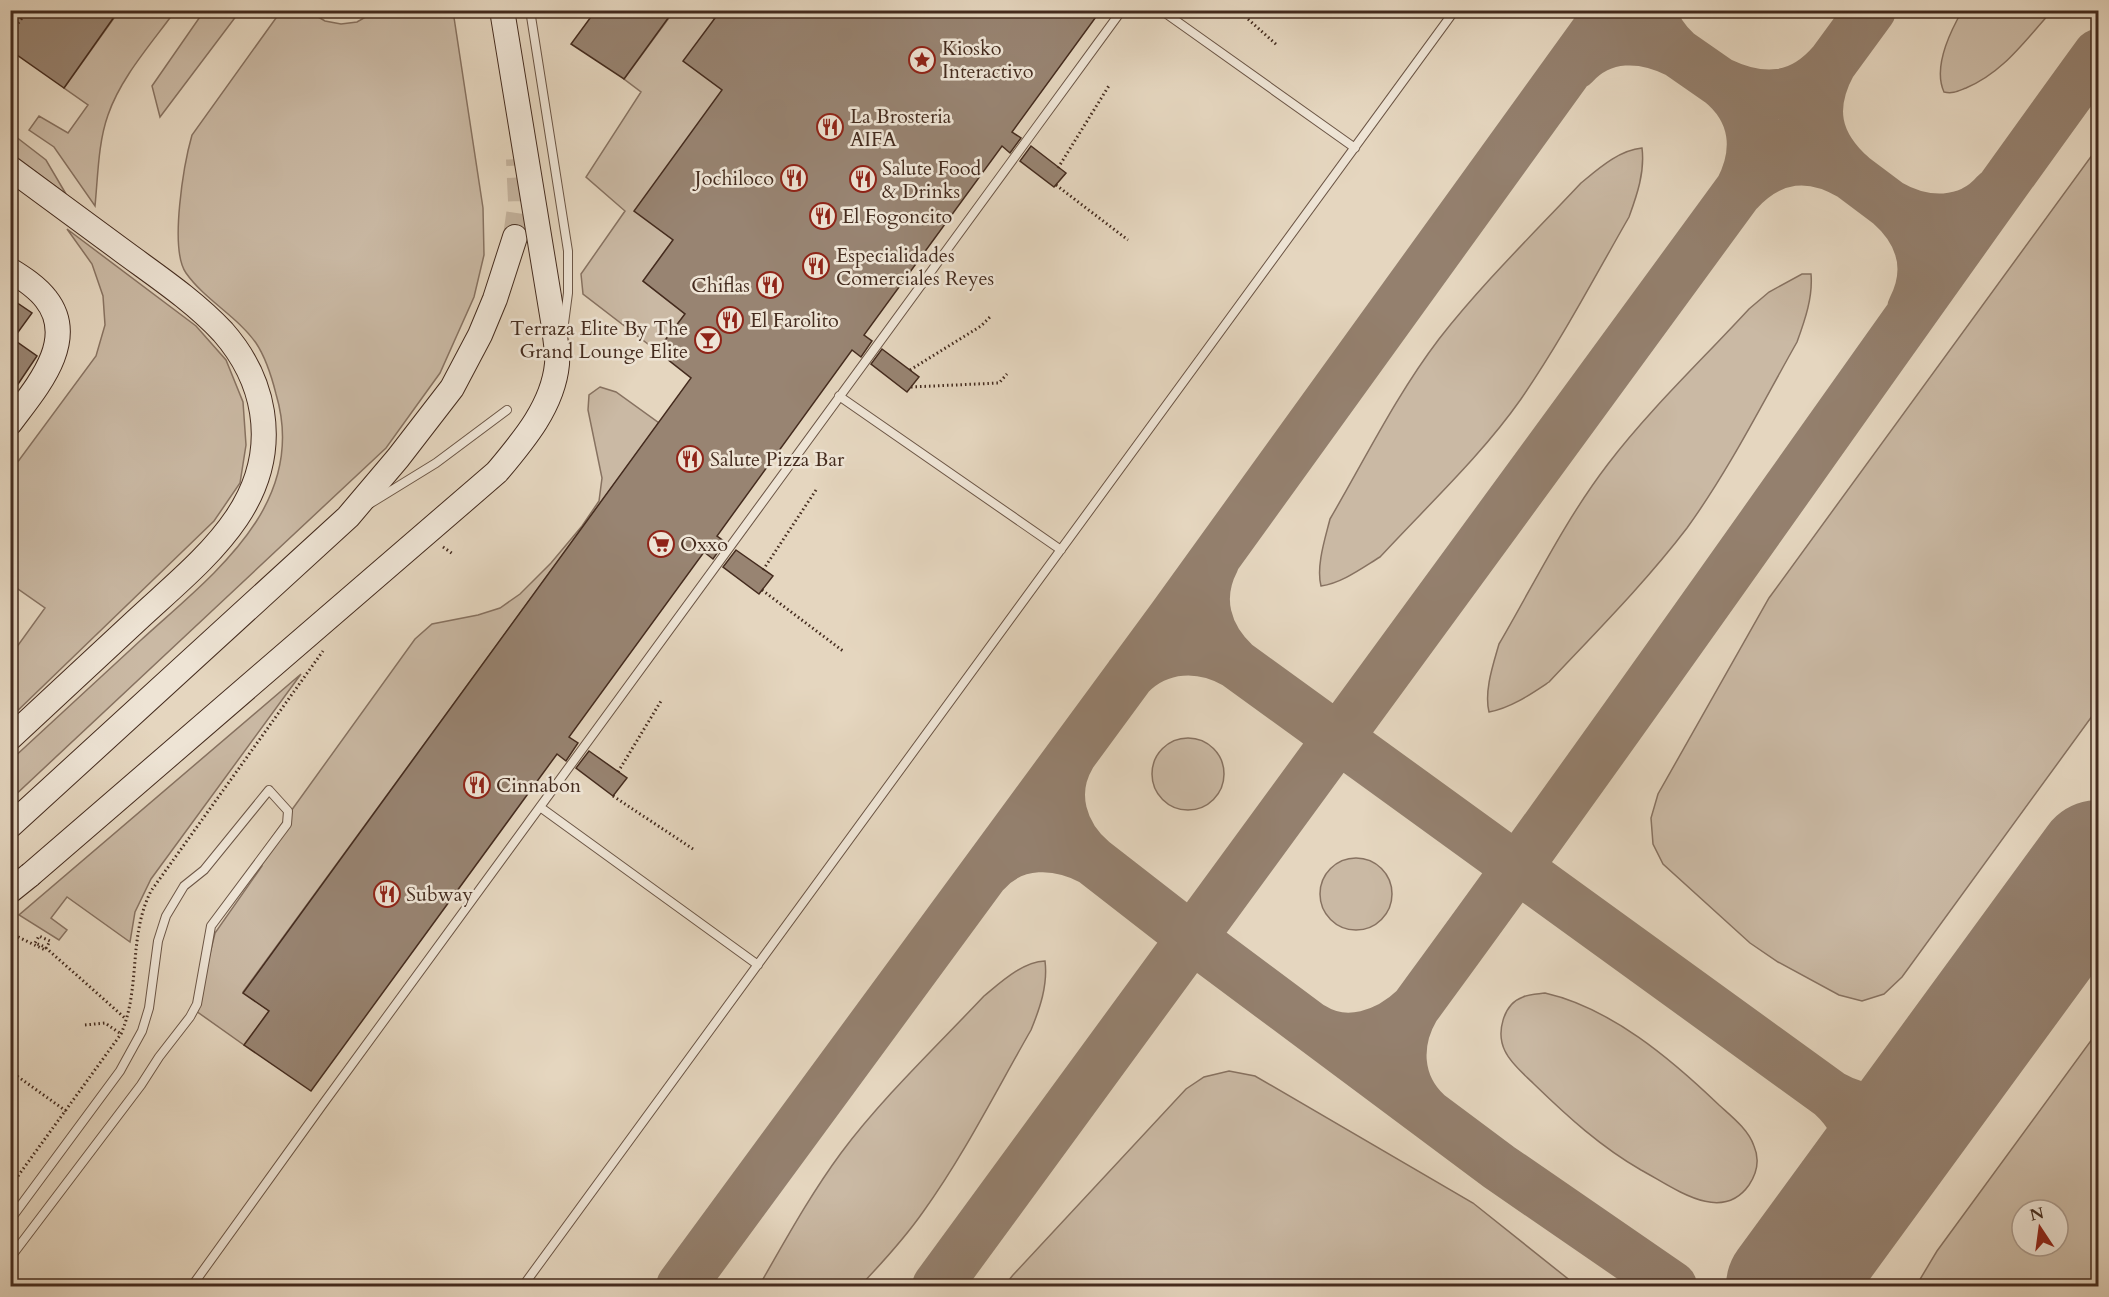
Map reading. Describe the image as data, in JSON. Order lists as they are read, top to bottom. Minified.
{"places":{"place":["Kiosko Interactivo"],"restaurant":["La Brosteria AIFA","Jochiloco","Salute Food & Drinks","El Fogoncito","Especialidades Comerciales Reyes","Chiflas","El Farolito","Salute Pizza Bar","Cinnabon","Subway"],"bar":["Terraza Elite By The Grand Lounge Elite"],"supermarket":["Oxxo"]},"north":"top"}
